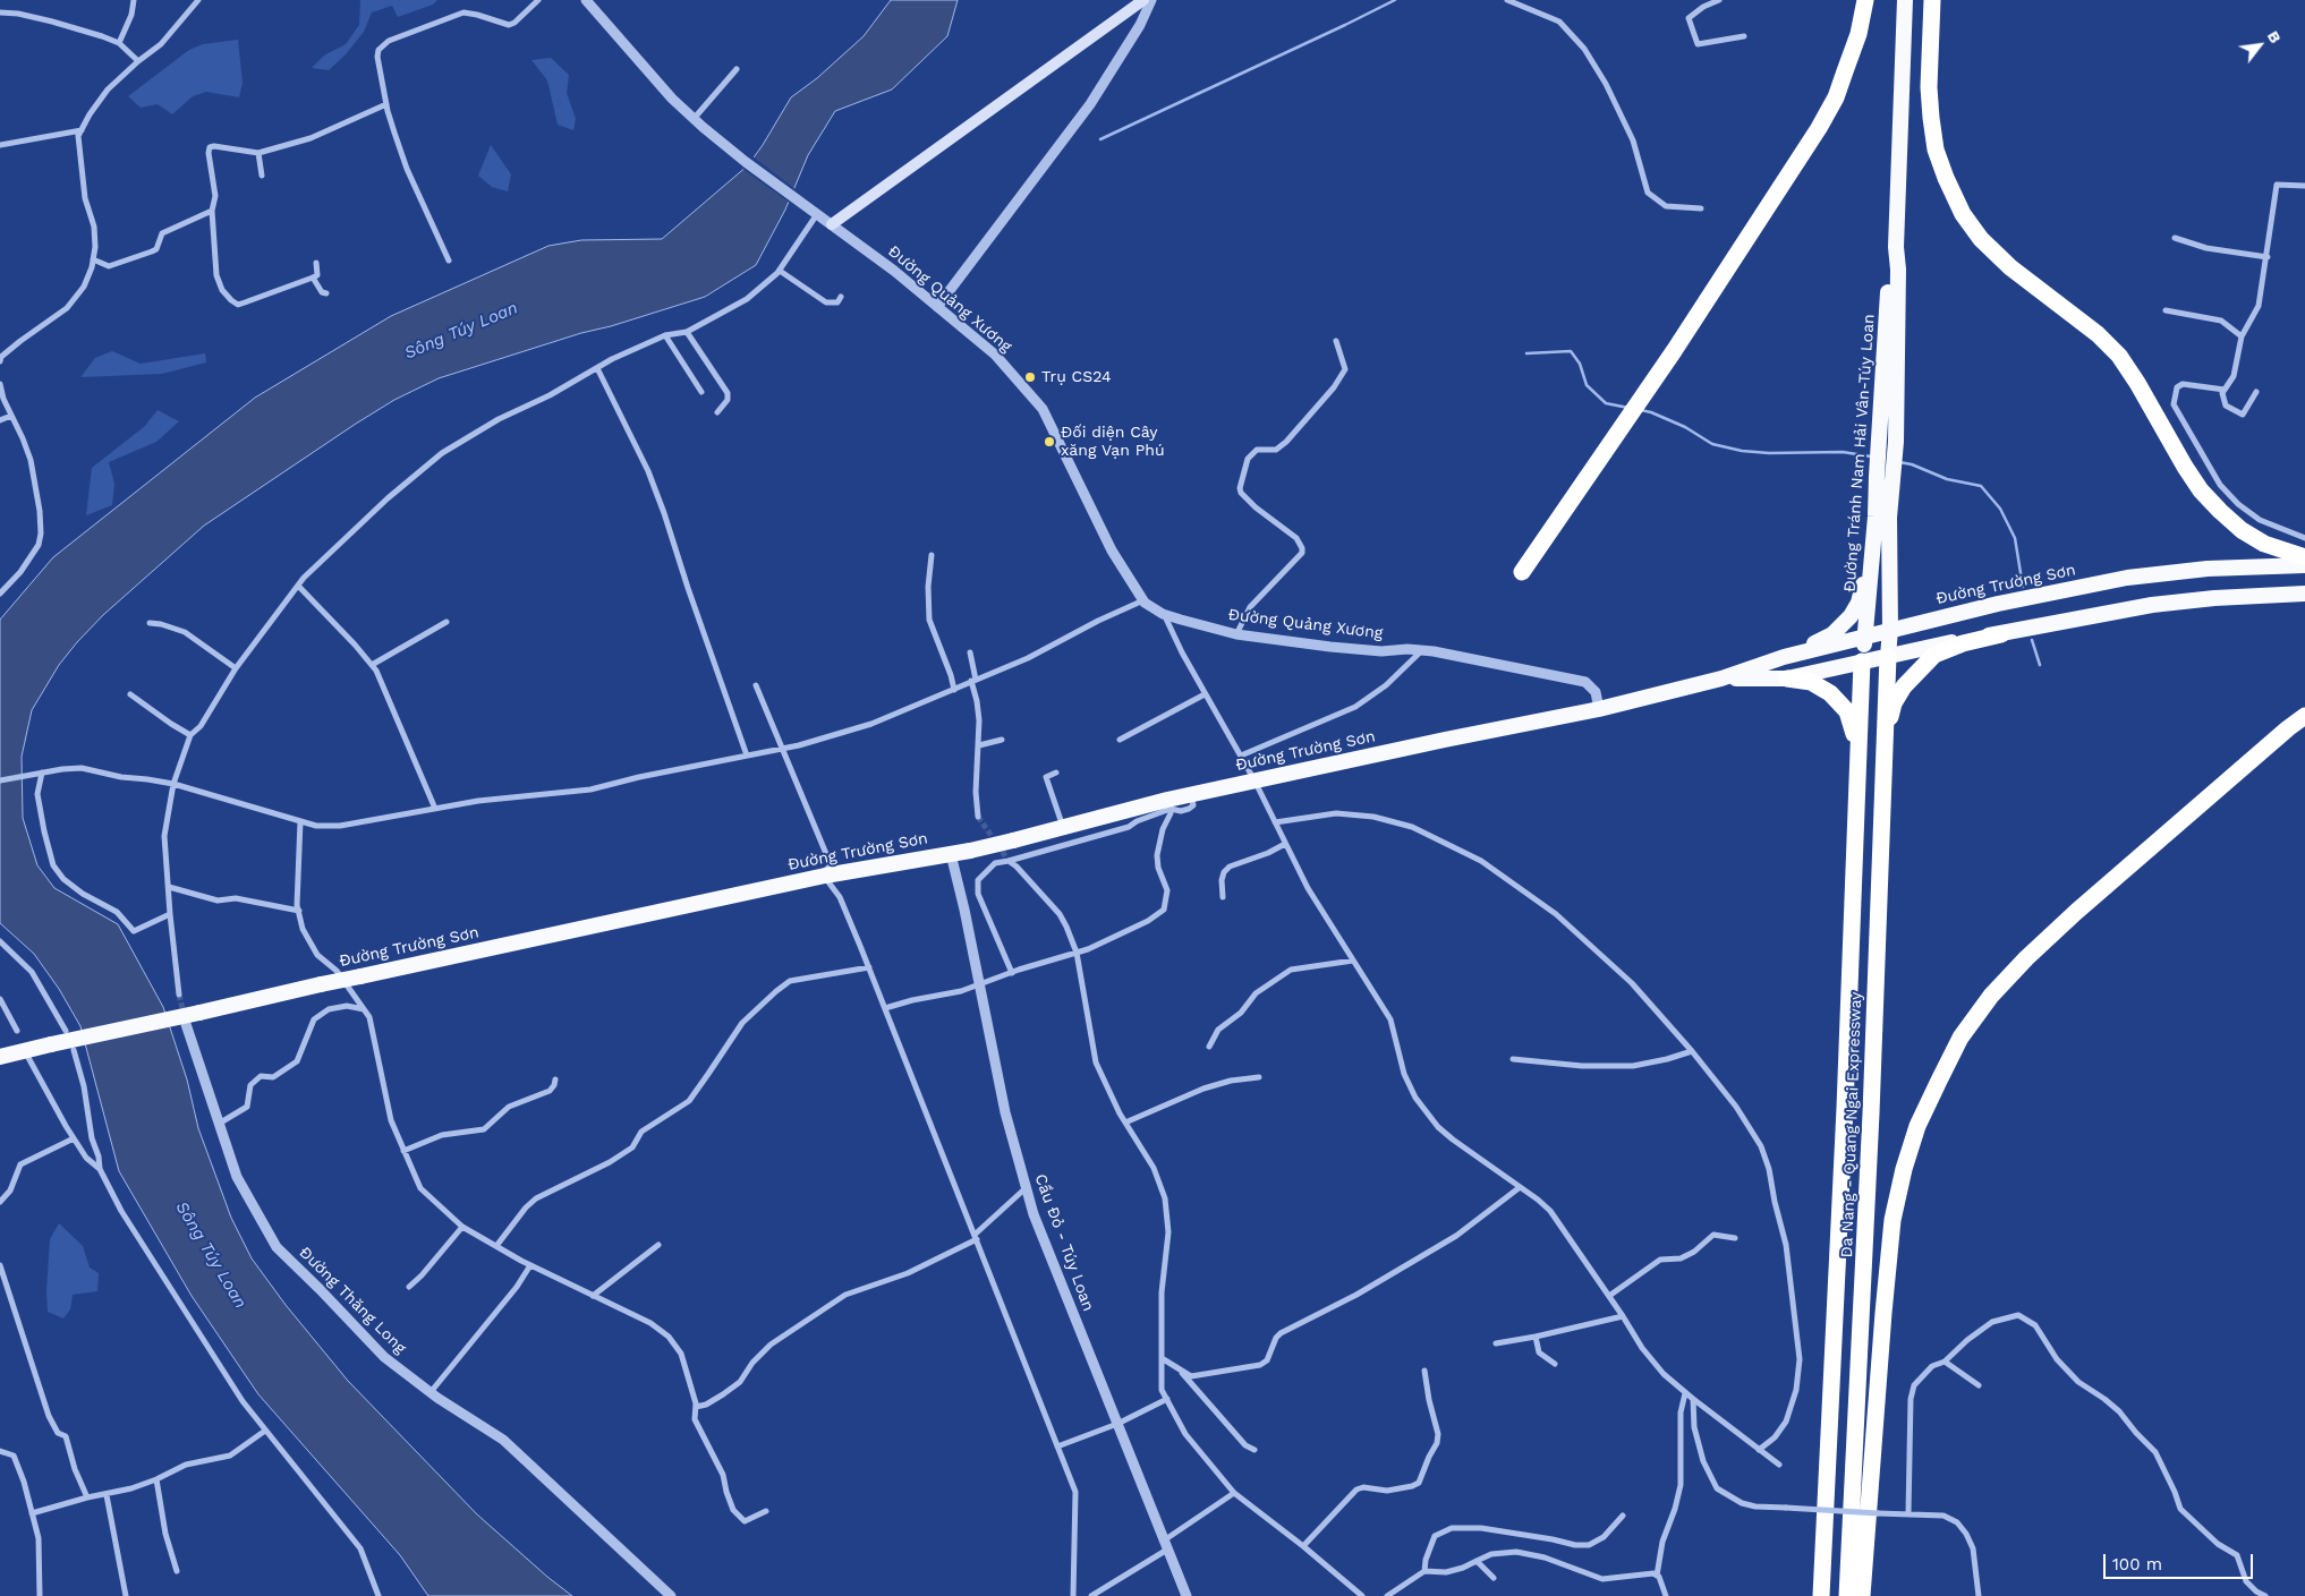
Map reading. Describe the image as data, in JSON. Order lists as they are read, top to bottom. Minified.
{"streets":{"highway":["Đường Tránh Nam Hải Vân-Túy Loan","Đường Trường Sơn","Da Nang - Quang Ngai Expressway"],"street":["Đường Quảng Xương","Cầu Đỏ - Túy Loan","Đường Thăng Long"]},"crossings":[["Đường Quảng Xương","Đường Trường Sơn"],["Đường Tránh Nam Hải Vân-Túy Loan","Đường Trường Sơn"],["Đường Tránh Nam Hải Vân-Túy Loan","Da Nang - Quang Ngai Expressway"],["Đường Trường Sơn","Da Nang - Quang Ngai Expressway"],["Đường Trường Sơn","Cầu Đỏ - Túy Loan"]],"water":["Sông Túy Loan"],"places":["Trụ CS24","Đối diện Cây xăng Vạn Phú"],"scale_bar":"100 m","north":"top right"}
